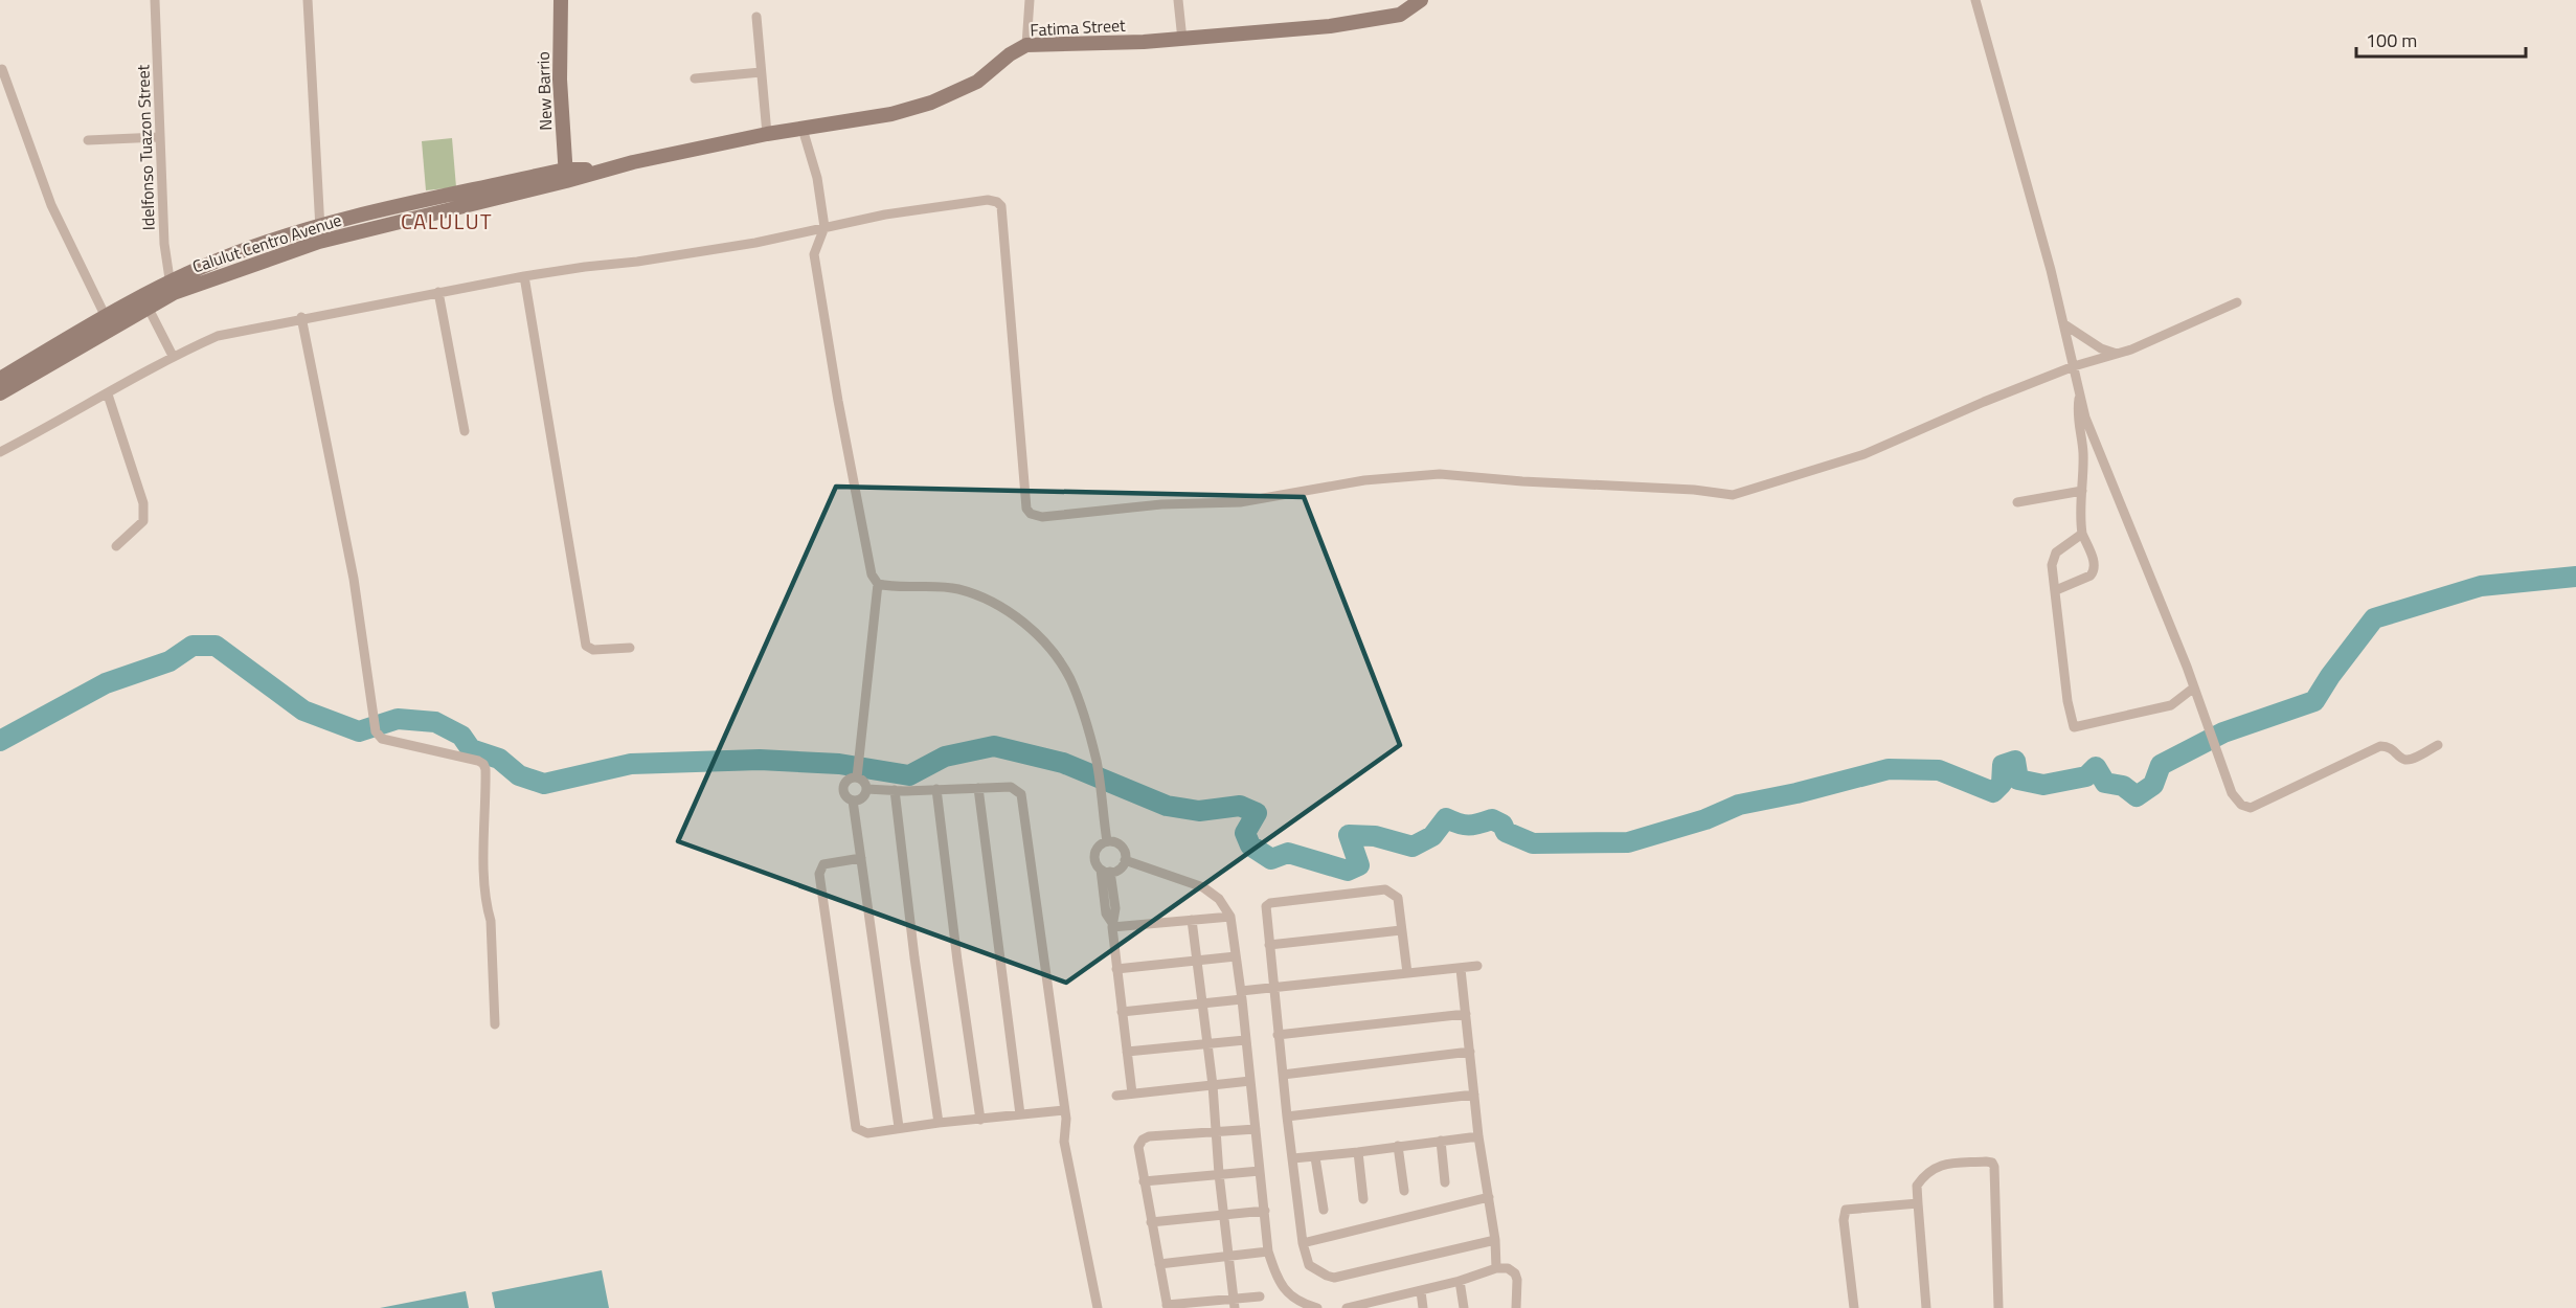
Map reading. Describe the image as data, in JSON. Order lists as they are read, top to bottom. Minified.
{"streets":{"main road":["Fatima Street","New Barrio","Calulut Centro Avenue"],"street":["Idelfonso Tuazon Street"]},"crossings":[["Fatima Street","New Barrio"],["Fatima Street","Calulut Centro Avenue"],["New Barrio","Calulut Centro Avenue"],["Idelfonso Tuazon Street","Calulut Centro Avenue"]],"districts":["CALULUT"],"scale_bar":"100 m"}
